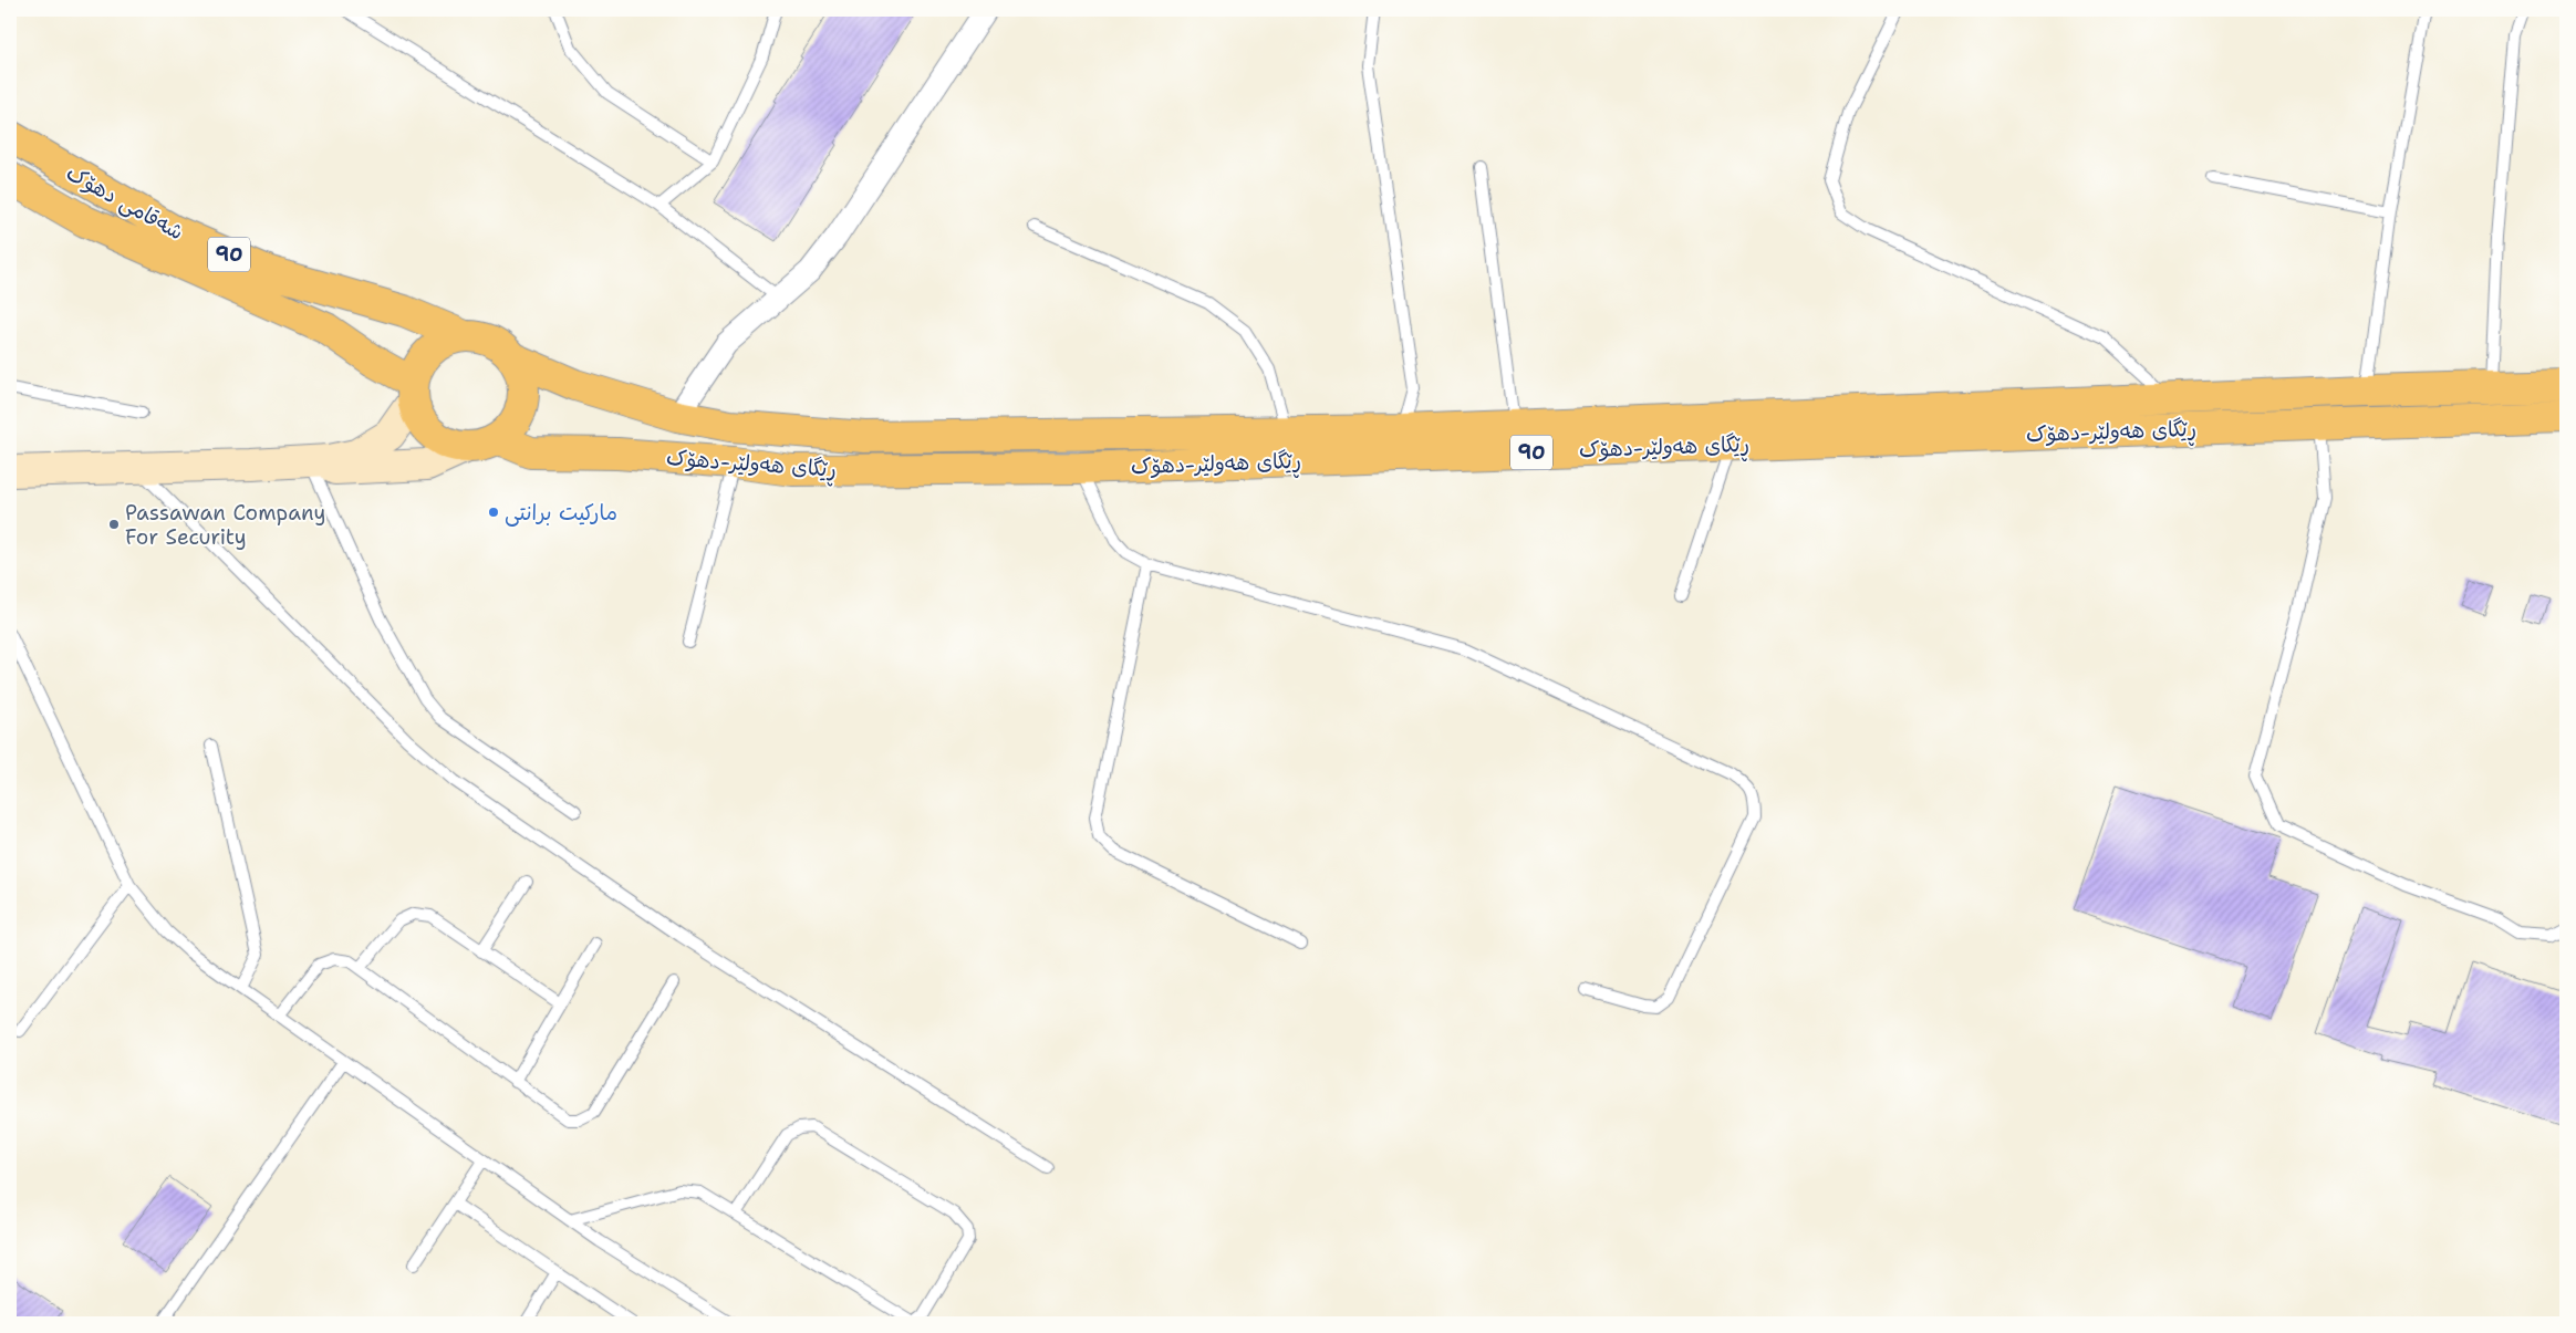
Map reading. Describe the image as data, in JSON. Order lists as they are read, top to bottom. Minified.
{"streets":{"highway":["شەقامی دهۆک","90","ڕێگای هەولێر-دهۆک"]},"crossings":[["شەقامی دهۆک","90"],["شەقامی دهۆک","ڕێگای هەولێر-دهۆک"],["90","ڕێگای هەولێر-دهۆک"]],"places":["مارکیت برانتی","Passawan Company For Security"]}
